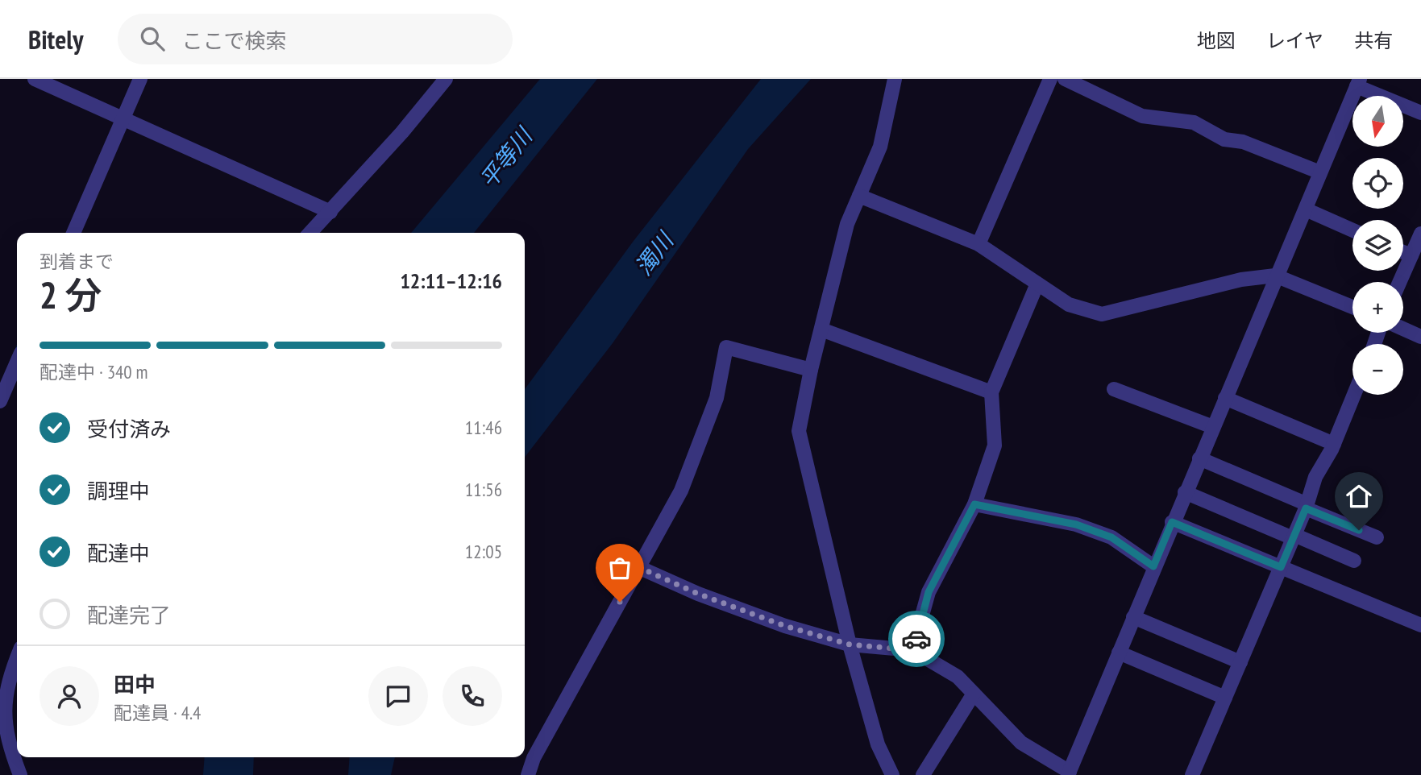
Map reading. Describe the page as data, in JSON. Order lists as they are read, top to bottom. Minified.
{"water":["平等川","濁川"],"north":"bottom","page":{"header":"Bitely","search":"ここで検索","nav":["地図","レイヤ","共有"],"map_buttons":["+","−"],"heading":["2 分","到着まで","12:11–12:16"],"panel":["田中","配達員 · 4.4"],"bar":"配達中 · 340 m","list":[["受付済み","11:46"],["調理中","11:56"],["配達中","12:05"],"配達完了"]}}
